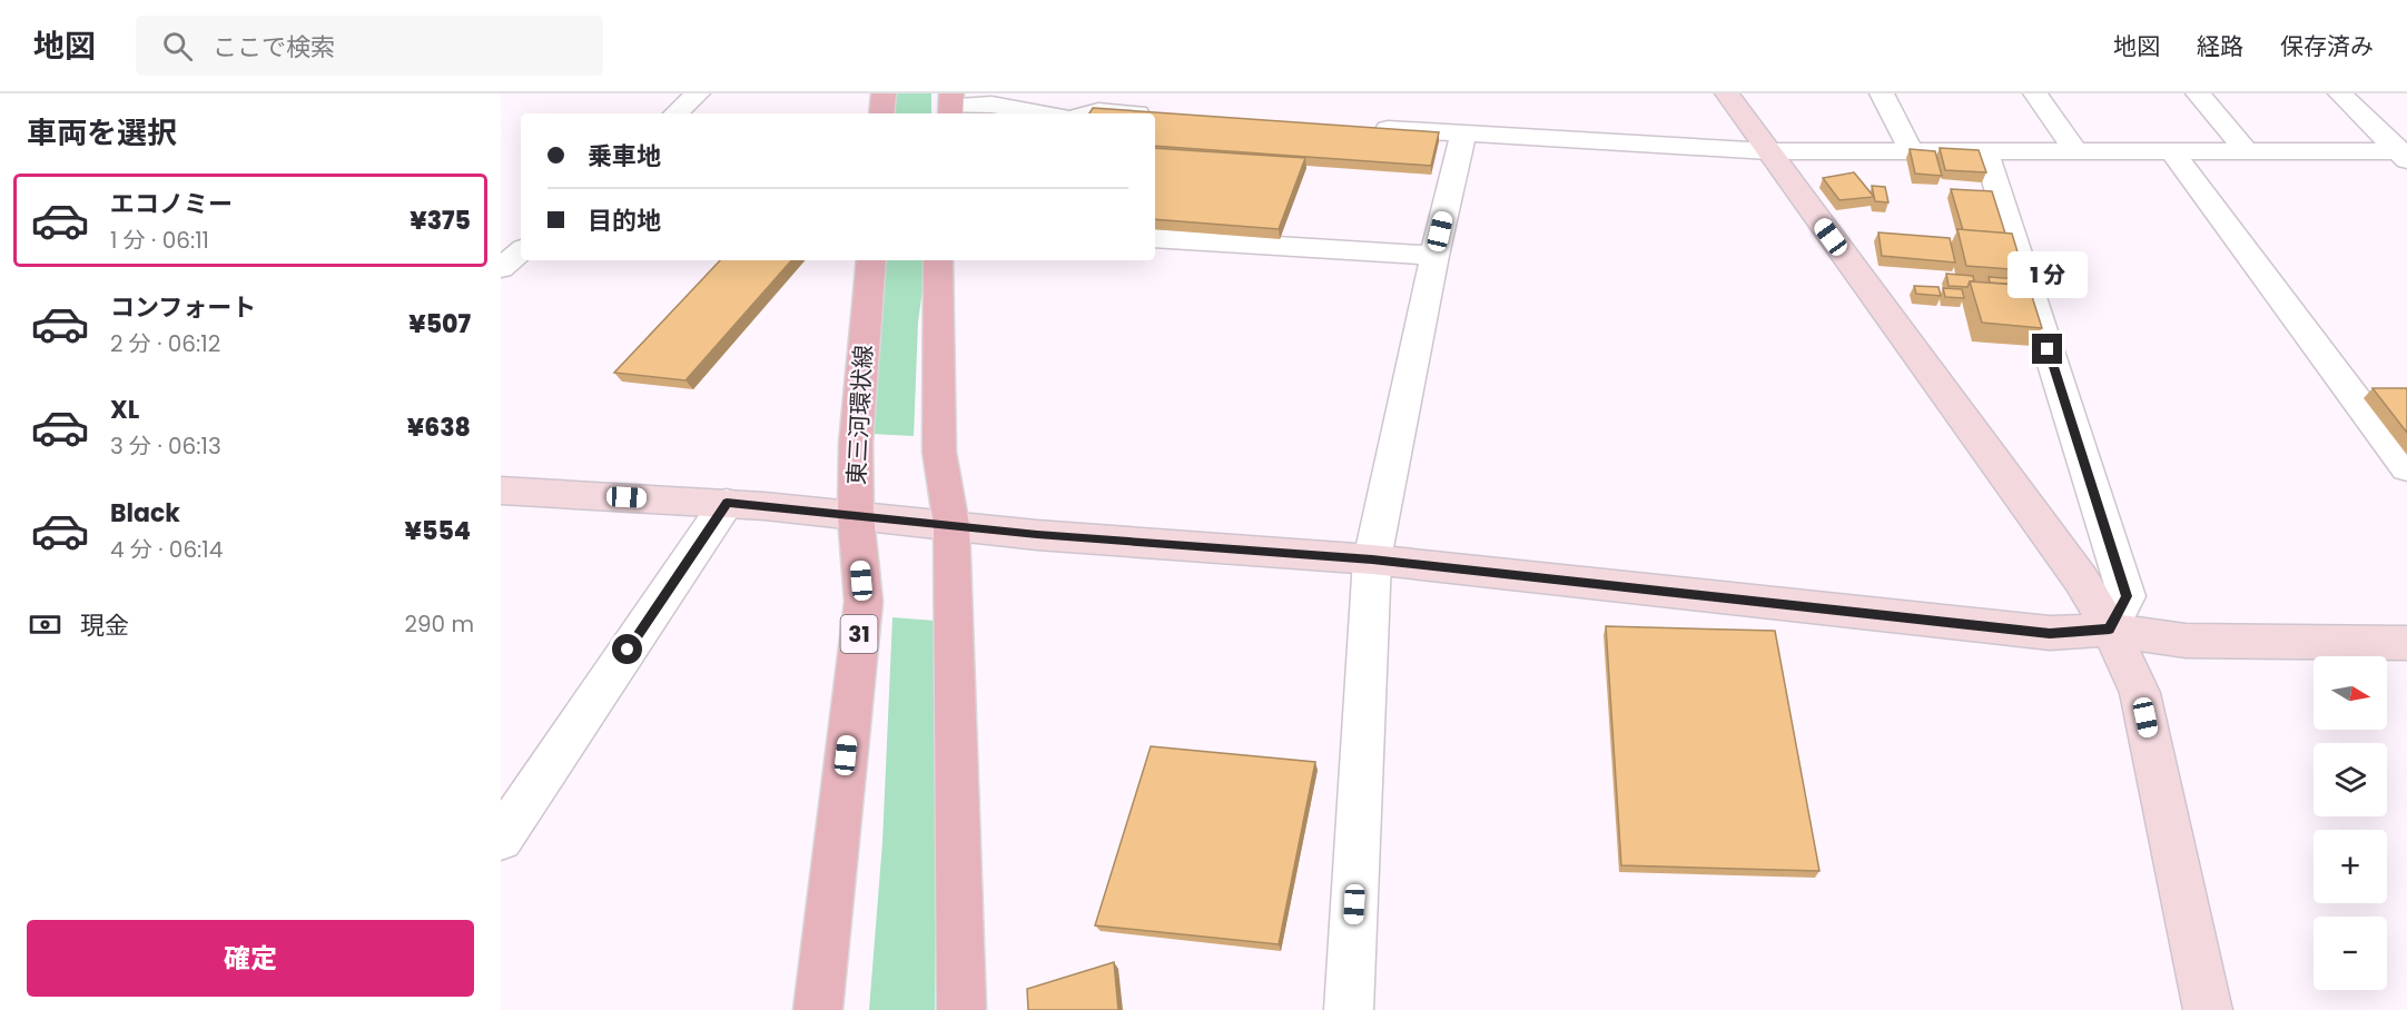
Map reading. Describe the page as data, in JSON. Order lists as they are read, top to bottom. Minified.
{"streets":{"main road":["東三河環状線","31"]},"north":"right","page":{"header":"地図","search":"ここで検索","nav":["地図","経路","保存済み"],"heading":"車両を選択","banner":["乗車地","目的地"],"list":[{"name":"エコノミー","note":"1 分 · 06:11","value":"¥375"},{"name":"コンフォート","note":"2 分 · 06:12","value":"¥507"},{"name":"XL","note":"3 分 · 06:13","value":"¥638"},{"name":"Black","note":"4 分 · 06:14","value":"¥554"}],"bubble":"1 分","pay":["現金","290 m"],"map_buttons":["+","−"],"buttons":"確定"}}
